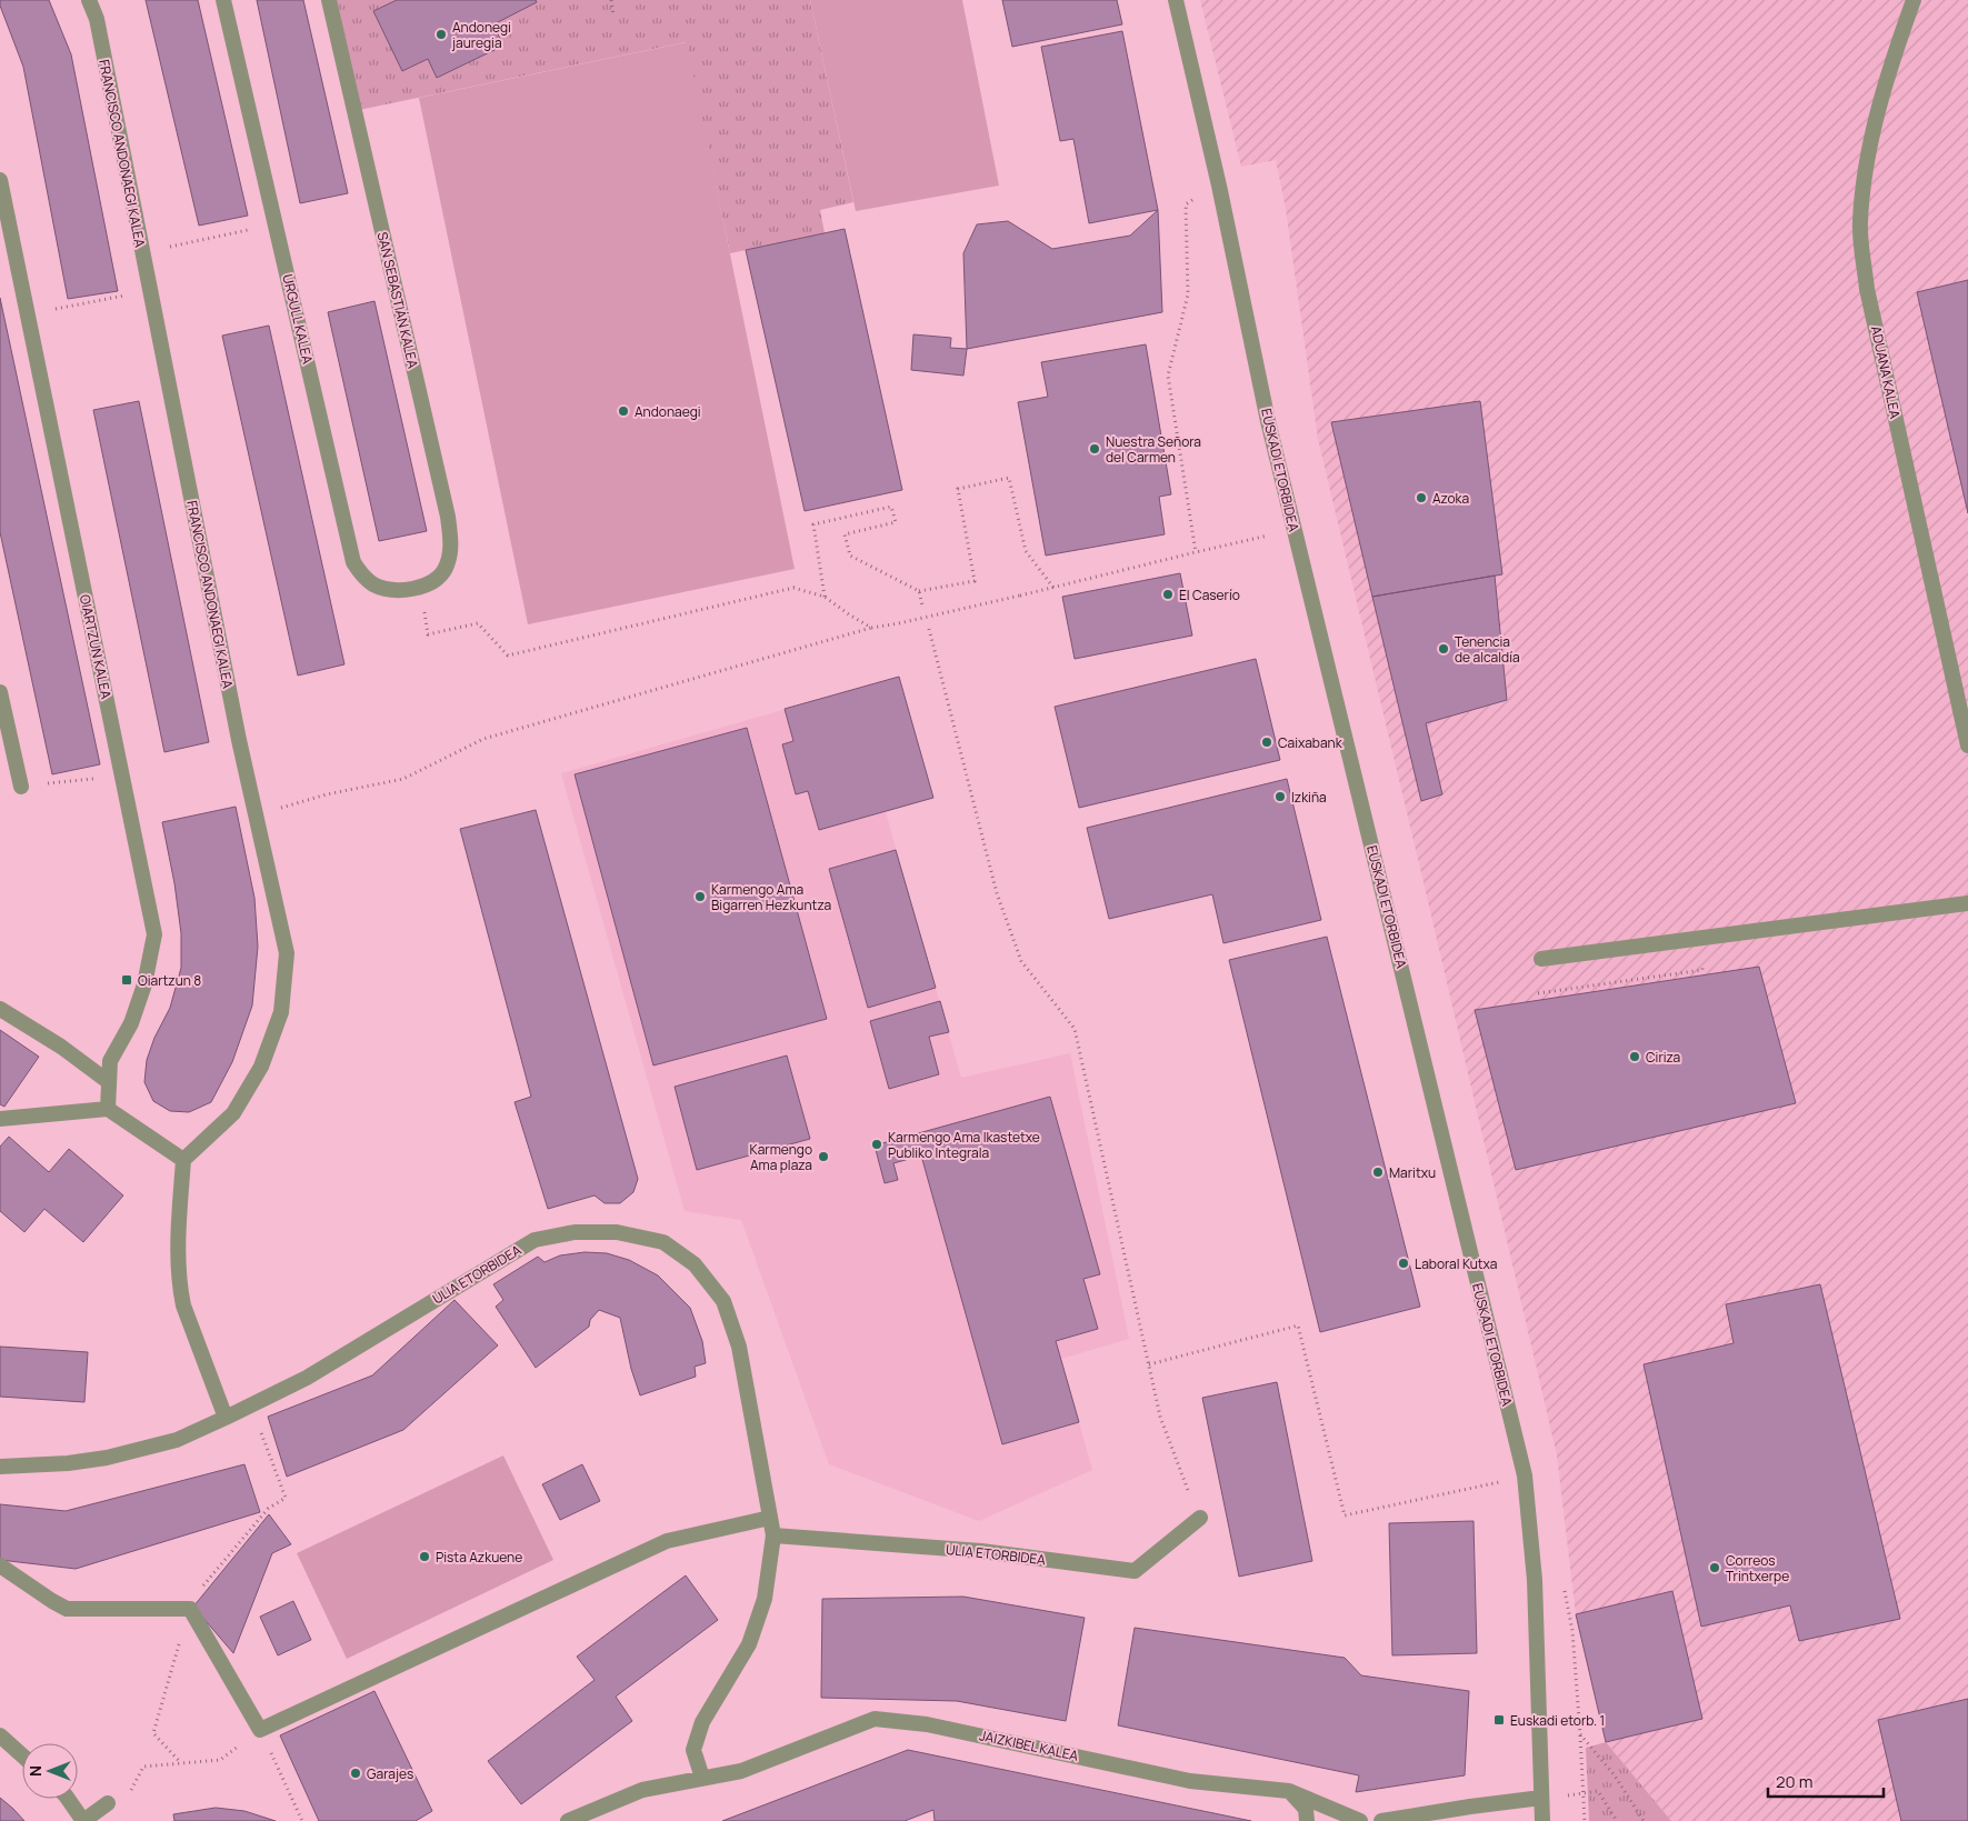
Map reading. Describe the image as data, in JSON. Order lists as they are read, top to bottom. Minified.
{"streets":{"street":["FRANCISCO ANDONAEGI KALEA","SAN SEBASTIÁN KALEA","URGULL KALEA","ADUANA KALEA","EUSKADI ETORBIDEA","OIARTZUN KALEA","ULIA ETORBIDEA","JAIZKIBEL KALEA"]},"crossings":[["SAN SEBASTIÁN KALEA","URGULL KALEA"],["ULIA ETORBIDEA","JAIZKIBEL KALEA"]],"places":{"other":["Andonegi jauregia","Andonaegi","Nuestra Señora del Carmen","Azoka","El Caserío","Tenencia de alcaldía","Caixabank","Izkiña","Karmengo Ama Bigarren Hezkuntza","Ciriza","Karmengo Ama Ikastetxe Publiko Integrala","Karmengo Ama plaza","Maritxu","Laboral Kutxa","Pista Azkuene","Correos Trintxerpe","Garajes"],"transit":["Oiartzun 8","Euskadi etorb. 1"]},"scale_bar":"20 m","north":"left"}
